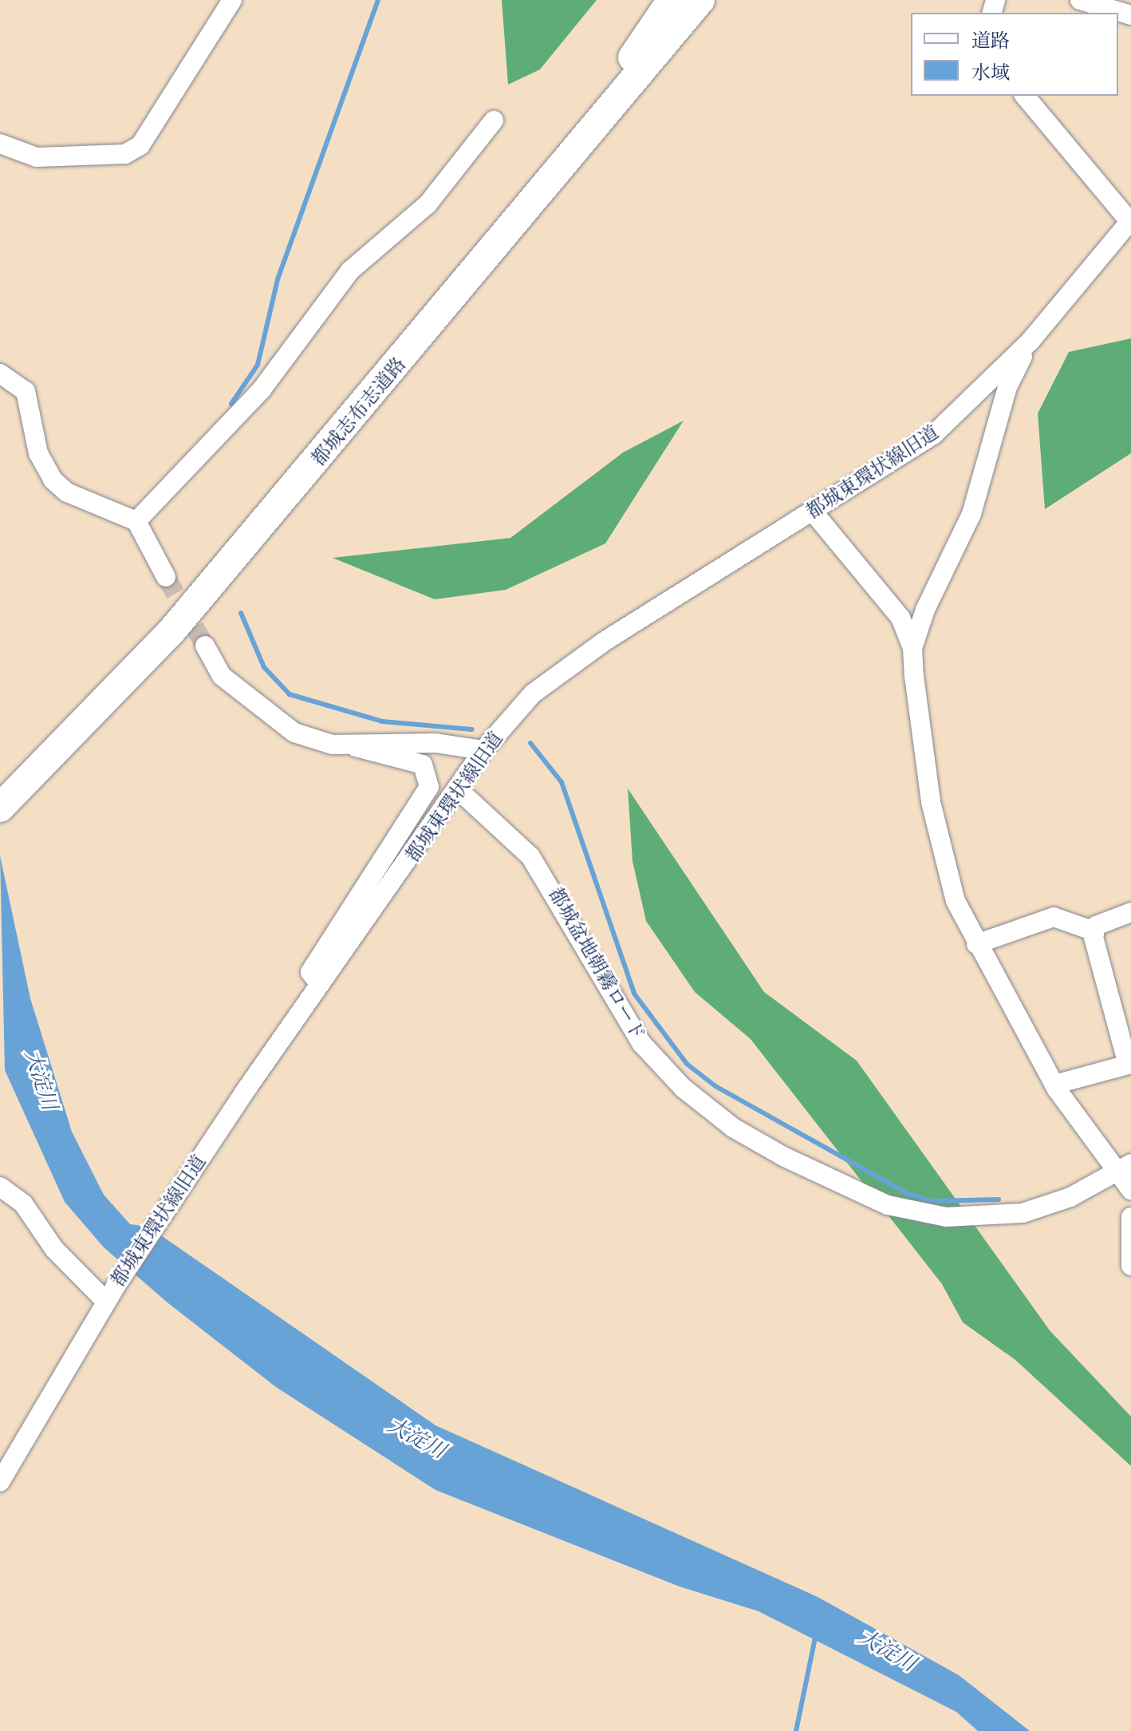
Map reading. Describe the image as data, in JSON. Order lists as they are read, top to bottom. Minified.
{"streets":{"highway":["都城志布志道路"],"street":["都城東環状線旧道","都城盆地朝霧ロード"]},"crossings":[["都城東環状線旧道","都城盆地朝霧ロード"]],"water":["大淀川"],"legend":["道路","水域"]}
